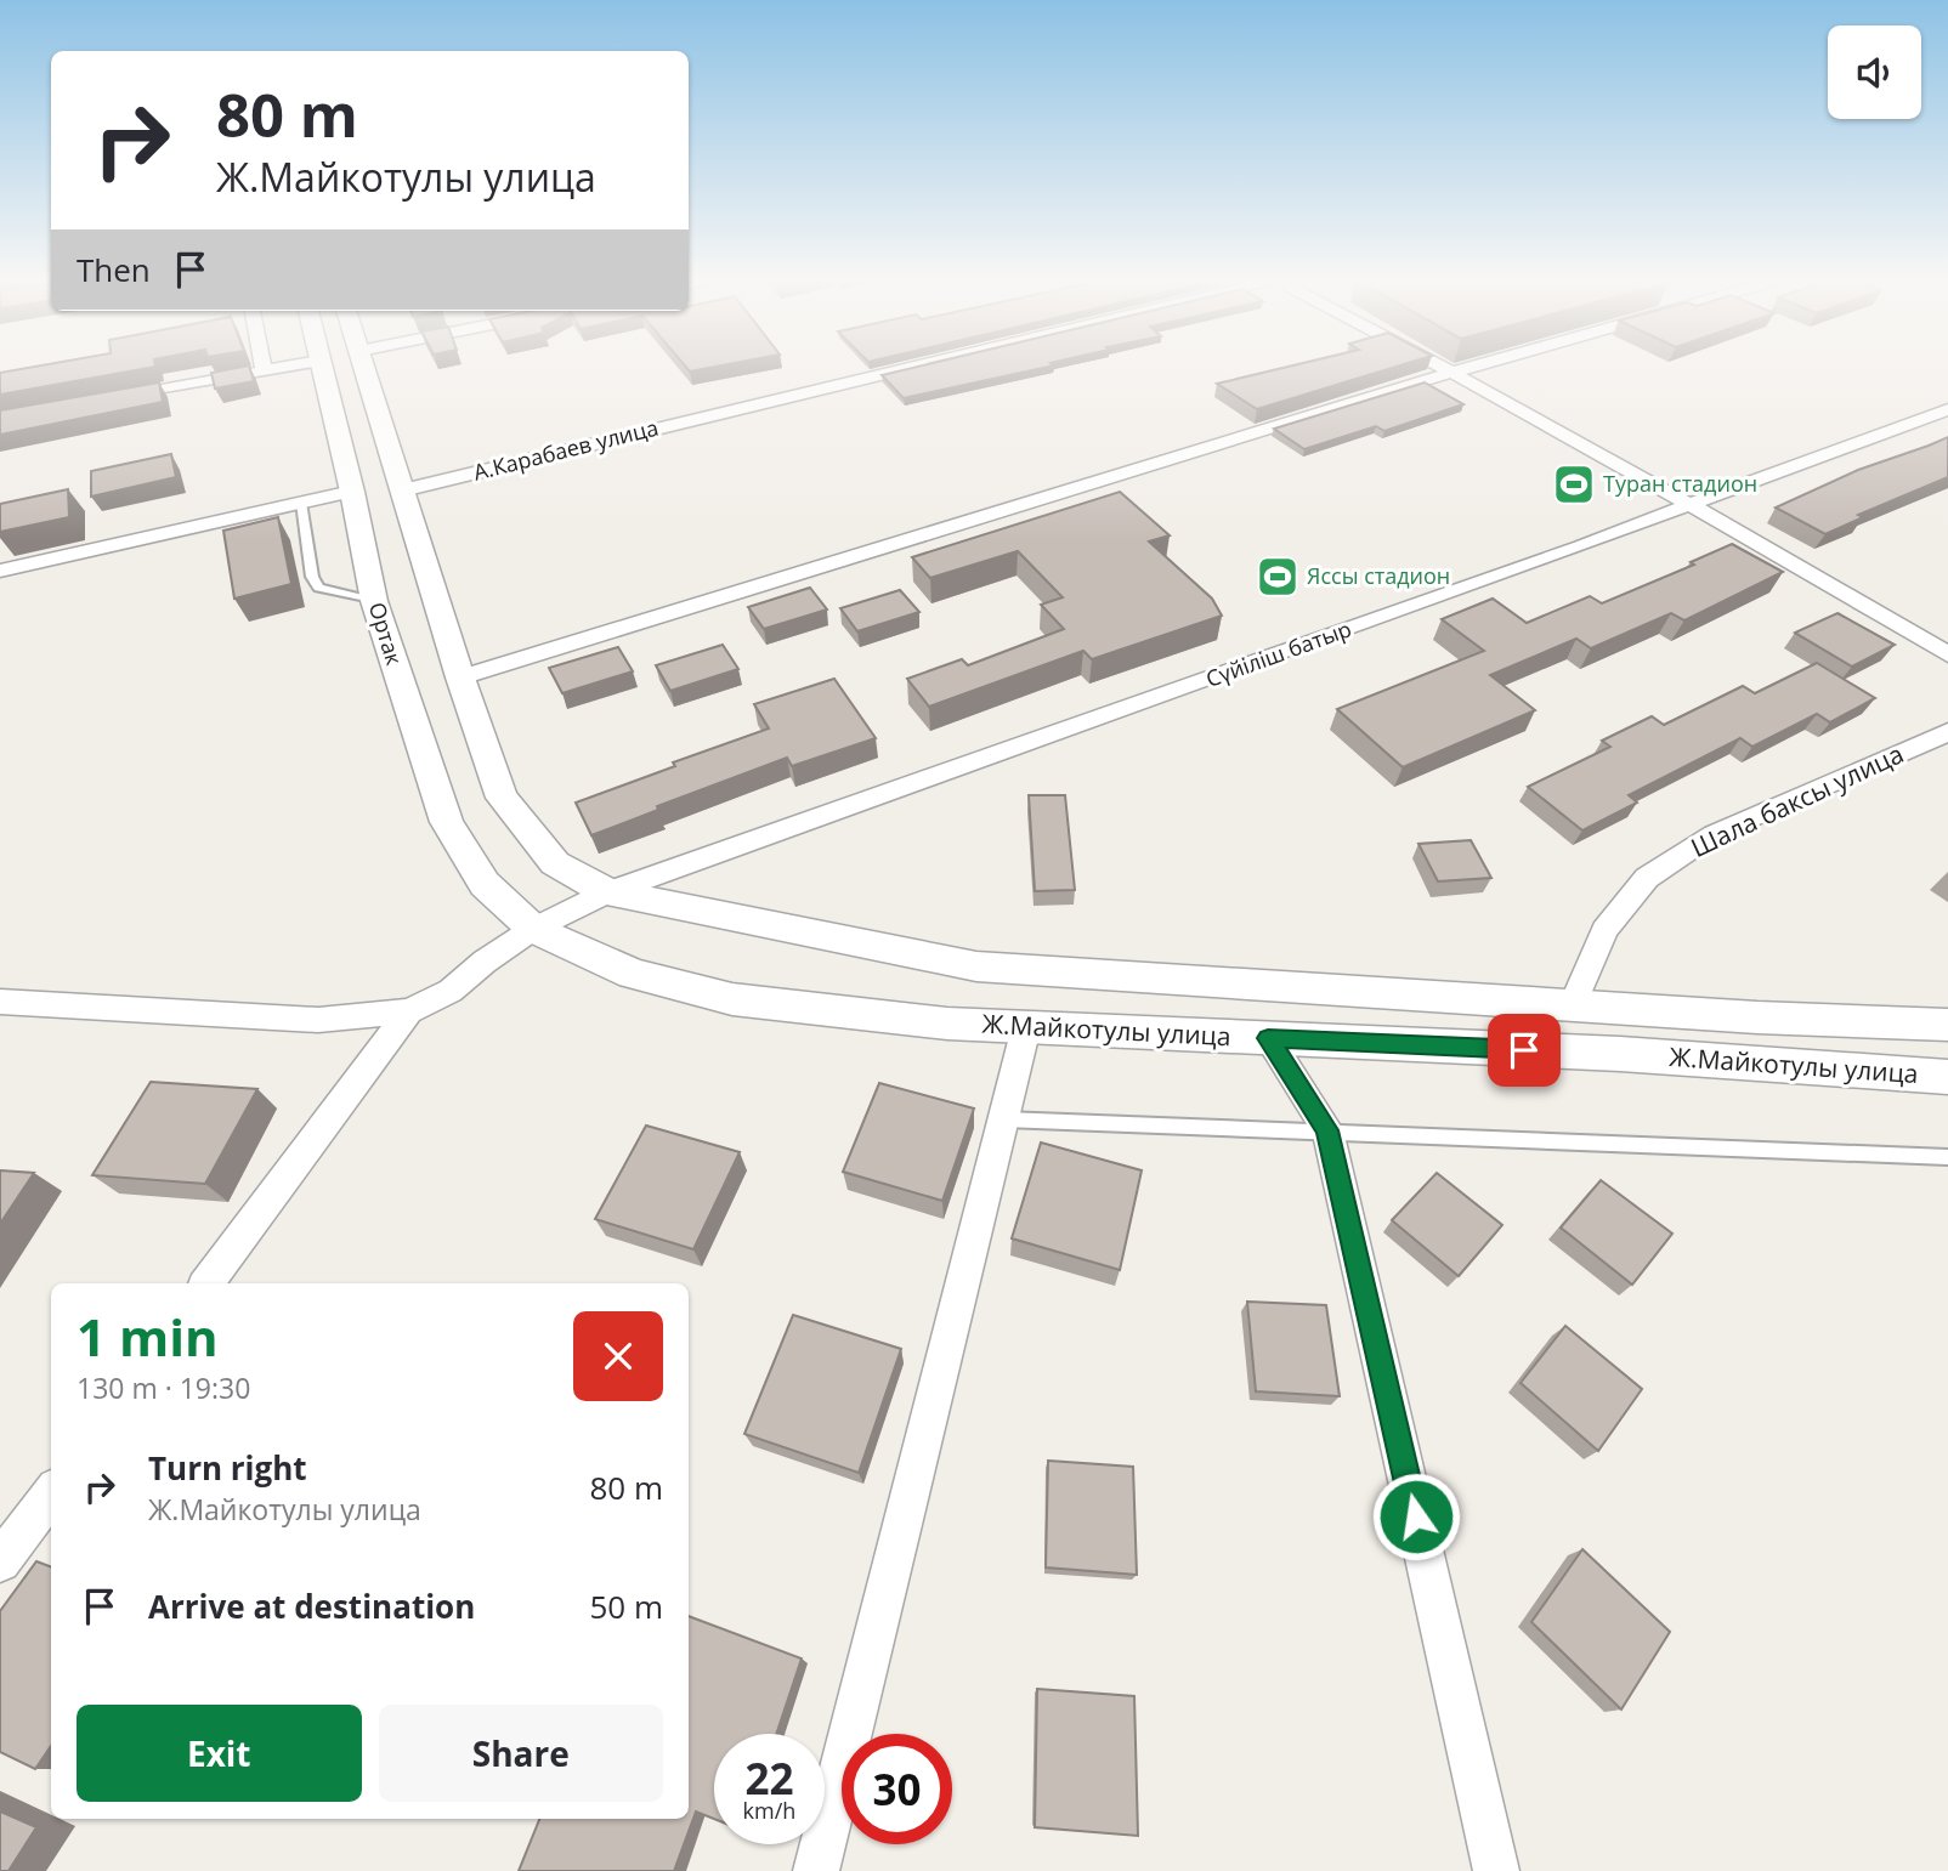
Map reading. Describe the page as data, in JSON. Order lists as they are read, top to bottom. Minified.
{"streets":{"street":["А.Карабаев улица","Ортак","Сүйіліш батыр","Шала баксы улица","Ж.Майкотулы улица"]},"crossings":[["Ортак","Сүйіліш батыр"],["Ортак","Ж.Майкотулы улица"],["Сүйіліш батыр","Ж.Майкотулы улица"],["Шала баксы улица","Ж.Майкотулы улица"]],"places":{"sports":["Туран стадион","Яссы стадион"]},"page":{"turn":["80 m","Ж.Майкотулы улица"],"then":"Then","heading":["1 min","130 m · 19:30"],"list":[{"name":"Turn right","note":"Ж.Майкотулы улица","value":"80 m"},{"name":"Arrive at destination","value":"50 m"}],"buttons":["Exit","Share"],"speed":"22 km/h","limit":"30"}}
